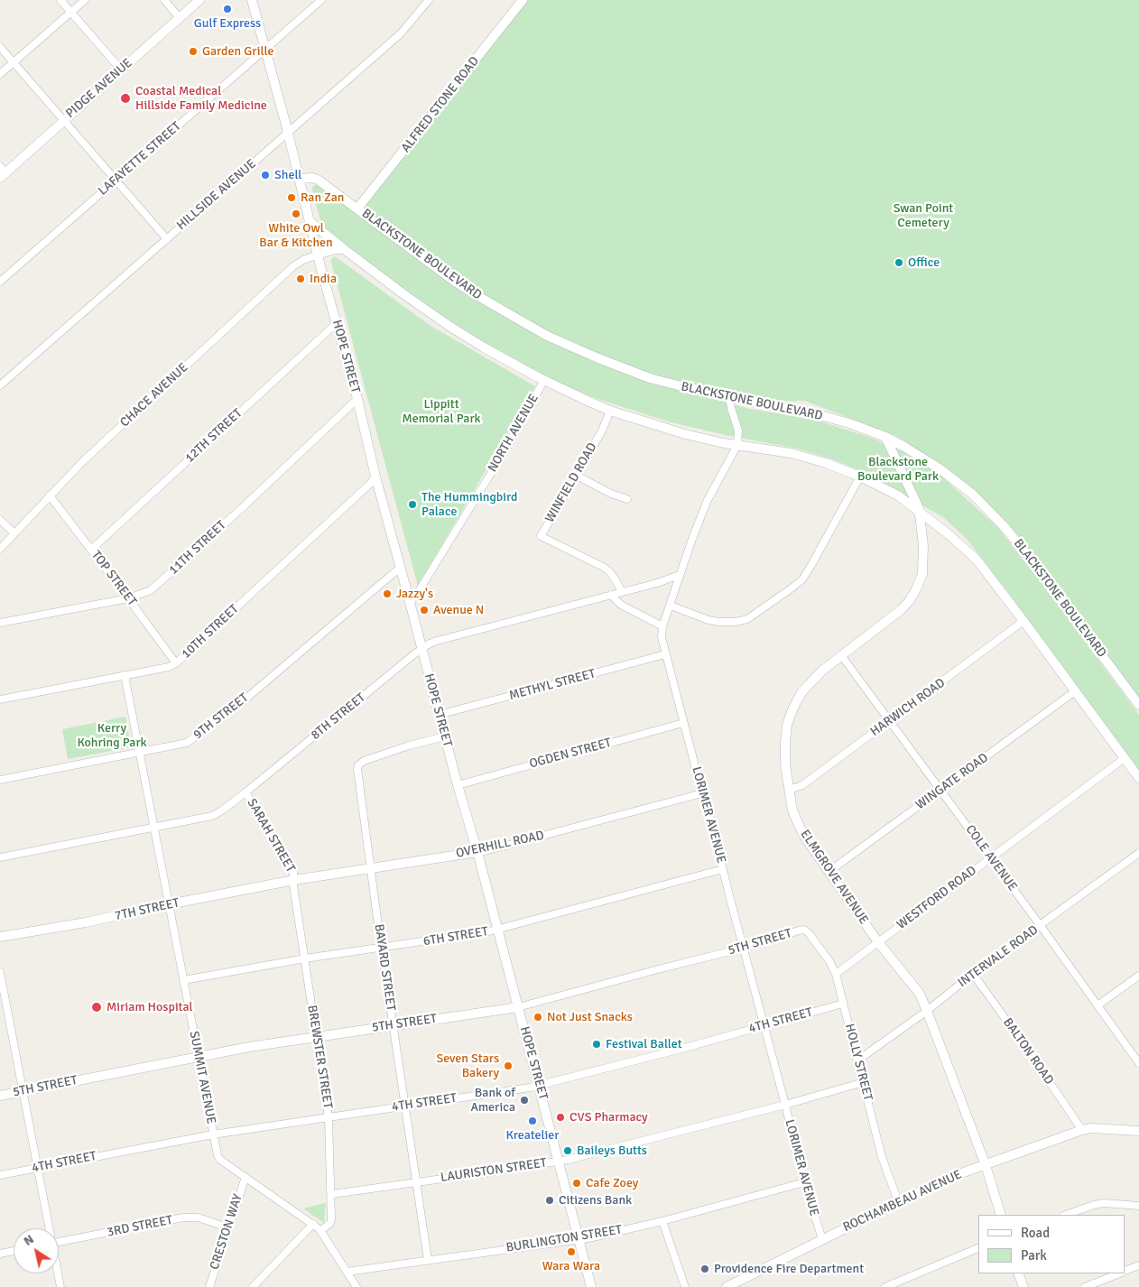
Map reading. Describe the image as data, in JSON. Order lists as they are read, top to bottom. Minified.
{"streets":{"main road":["PIDGE AVENUE","ALFRED STONE ROAD","BLACKSTONE BOULEVARD","HOPE STREET","OVERHILL ROAD","ELMGROVE AVENUE","7TH STREET","5TH STREET","ROCHAMBEAU AVENUE"],"street":["LAFAYETTE STREET","HILLSIDE AVENUE","CHACE AVENUE","NORTH AVENUE","12TH STREET","WINFIELD ROAD","11TH STREET","TOP STREET","10TH STREET","METHYL STREET","HARWICH ROAD","9TH STREET","8TH STREET","OGDEN STREET","WINGATE ROAD","LORIMER AVENUE","SARAH STREET","COLE AVENUE","WESTFORD ROAD","6TH STREET","INTERVALE ROAD","BAYARD STREET","4TH STREET","BALTON ROAD","BREWSTER STREET","HOLLY STREET","SUMMIT AVENUE","LAURISTON STREET","3RD STREET","CRESTON WAY","BURLINGTON STREET"]},"crossings":[["ALFRED STONE ROAD","BLACKSTONE BOULEVARD"],["LAFAYETTE STREET","HOPE STREET"],["HILLSIDE AVENUE","HOPE STREET"],["BLACKSTONE BOULEVARD","HOPE STREET"],["BLACKSTONE BOULEVARD","ELMGROVE AVENUE"],["HOPE STREET","CHACE AVENUE"],["HOPE STREET","NORTH AVENUE"],["HOPE STREET","12TH STREET"],["HOPE STREET","11TH STREET"],["HOPE STREET","10TH STREET"],["HOPE STREET","METHYL STREET"],["HOPE STREET","9TH STREET"],["HOPE STREET","8TH STREET"],["HOPE STREET","OGDEN STREET"],["HOPE STREET","OVERHILL ROAD"],["HOPE STREET","6TH STREET"],["HOPE STREET","5TH STREET"],["HOPE STREET","BAYARD STREET"],["HOPE STREET","4TH STREET"],["HOPE STREET","LAURISTON STREET"],["HOPE STREET","BURLINGTON STREET"],["CHACE AVENUE","TOP STREET"],["12TH STREET","TOP STREET"],["WINFIELD ROAD","8TH STREET"],["11TH STREET","TOP STREET"],["TOP STREET","10TH STREET"],["10TH STREET","SUMMIT AVENUE"],["METHYL STREET","LORIMER AVENUE"],["HARWICH ROAD","COLE AVENUE"],["HARWICH ROAD","ELMGROVE AVENUE"],["9TH STREET","SUMMIT AVENUE"],["8TH STREET","LORIMER AVENUE"],["8TH STREET","SARAH STREET"],["8TH STREET","SUMMIT AVENUE"],["OGDEN STREET","LORIMER AVENUE"],["WINGATE ROAD","COLE AVENUE"],["WINGATE ROAD","ELMGROVE AVENUE"],["LORIMER AVENUE","OVERHILL ROAD"],["LORIMER AVENUE","6TH STREET"],["LORIMER AVENUE","5TH STREET"],["LORIMER AVENUE","4TH STREET"],["LORIMER AVENUE","LAURISTON STREET"],["LORIMER AVENUE","ROCHAMBEAU AVENUE"],["LORIMER AVENUE","BURLINGTON STREET"],["SARAH STREET","OVERHILL ROAD"],["SARAH STREET","7TH STREET"],["SARAH STREET","BREWSTER STREET"],["OVERHILL ROAD","7TH STREET"],["OVERHILL ROAD","BAYARD STREET"],["OVERHILL ROAD","BREWSTER STREET"],["COLE AVENUE","ELMGROVE AVENUE"],["COLE AVENUE","WESTFORD ROAD"],["COLE AVENUE","INTERVALE ROAD"],["ELMGROVE AVENUE","WESTFORD ROAD"],["ELMGROVE AVENUE","INTERVALE ROAD"],["ELMGROVE AVENUE","ROCHAMBEAU AVENUE"],["WESTFORD ROAD","HOLLY STREET"],["7TH STREET","BREWSTER STREET"],["7TH STREET","SUMMIT AVENUE"],["6TH STREET","BAYARD STREET"],["6TH STREET","BREWSTER STREET"],["6TH STREET","SUMMIT AVENUE"],["5TH STREET","BAYARD STREET"],["5TH STREET","BREWSTER STREET"],["5TH STREET","HOLLY STREET"],["5TH STREET","SUMMIT AVENUE"],["INTERVALE ROAD","BALTON ROAD"],["INTERVALE ROAD","HOLLY STREET"],["BAYARD STREET","4TH STREET"],["BAYARD STREET","LAURISTON STREET"],["BAYARD STREET","BURLINGTON STREET"],["4TH STREET","BREWSTER STREET"],["4TH STREET","HOLLY STREET"],["4TH STREET","SUMMIT AVENUE"],["BALTON ROAD","ROCHAMBEAU AVENUE"],["BREWSTER STREET","SUMMIT AVENUE"],["BREWSTER STREET","LAURISTON STREET"],["HOLLY STREET","LAURISTON STREET"],["HOLLY STREET","ROCHAMBEAU AVENUE"],["SUMMIT AVENUE","CRESTON WAY"],["SUMMIT AVENUE","BURLINGTON STREET"],["3RD STREET","CRESTON WAY"]],"parks":["Swan Point Cemetery","Lippitt Memorial Park","Blackstone Boulevard Park","Kerry Kohring Park"],"places":["Gulf Express","Garden Grille","Coastal Medical Hillside Family Medicine","Shell","Ran Zan","White Owl Bar & Kitchen","Office","India","The Hummingbird Palace","Jazzy's","Avenue N","Miriam Hospital","Not Just Snacks","Festival Ballet","Seven Stars Bakery","Bank of America","CVS Pharmacy","Kreatelier","Baileys Butts","Cafe Zoey","Citizens Bank","Wara Wara","Providence Fire Department"],"legend":["Road","Park"],"north":"top left"}
